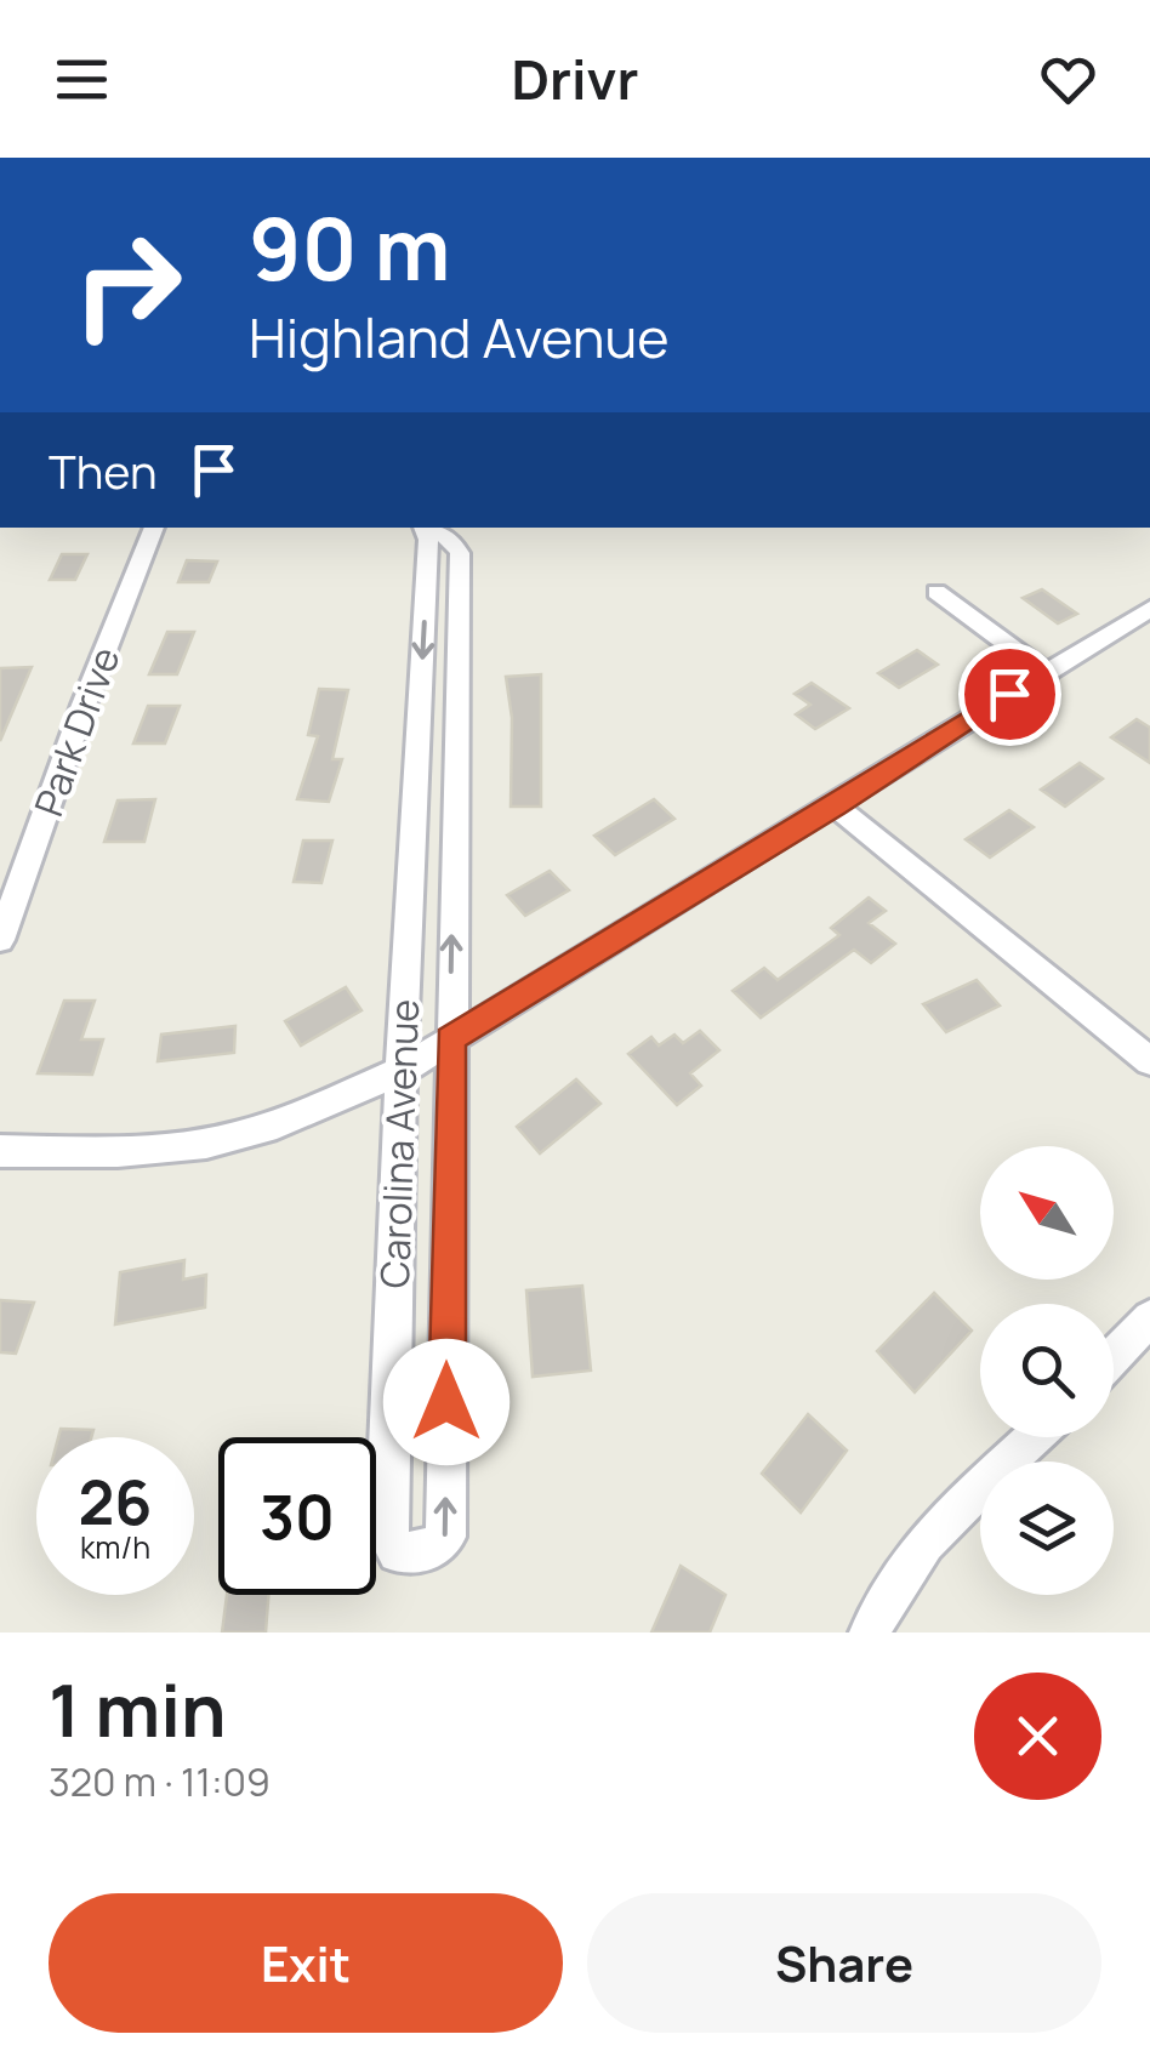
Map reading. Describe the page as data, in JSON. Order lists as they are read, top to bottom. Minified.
{"streets":{"street":["Park Drive","Carolina Avenue"]},"north":"top left","page":{"header":"Drivr","turn":["90 m","Highland Avenue"],"then":"Then","speed":"26 km/h","limit":"30","heading":["1 min","320 m · 11:09"],"buttons":["Exit","Share"]}}
